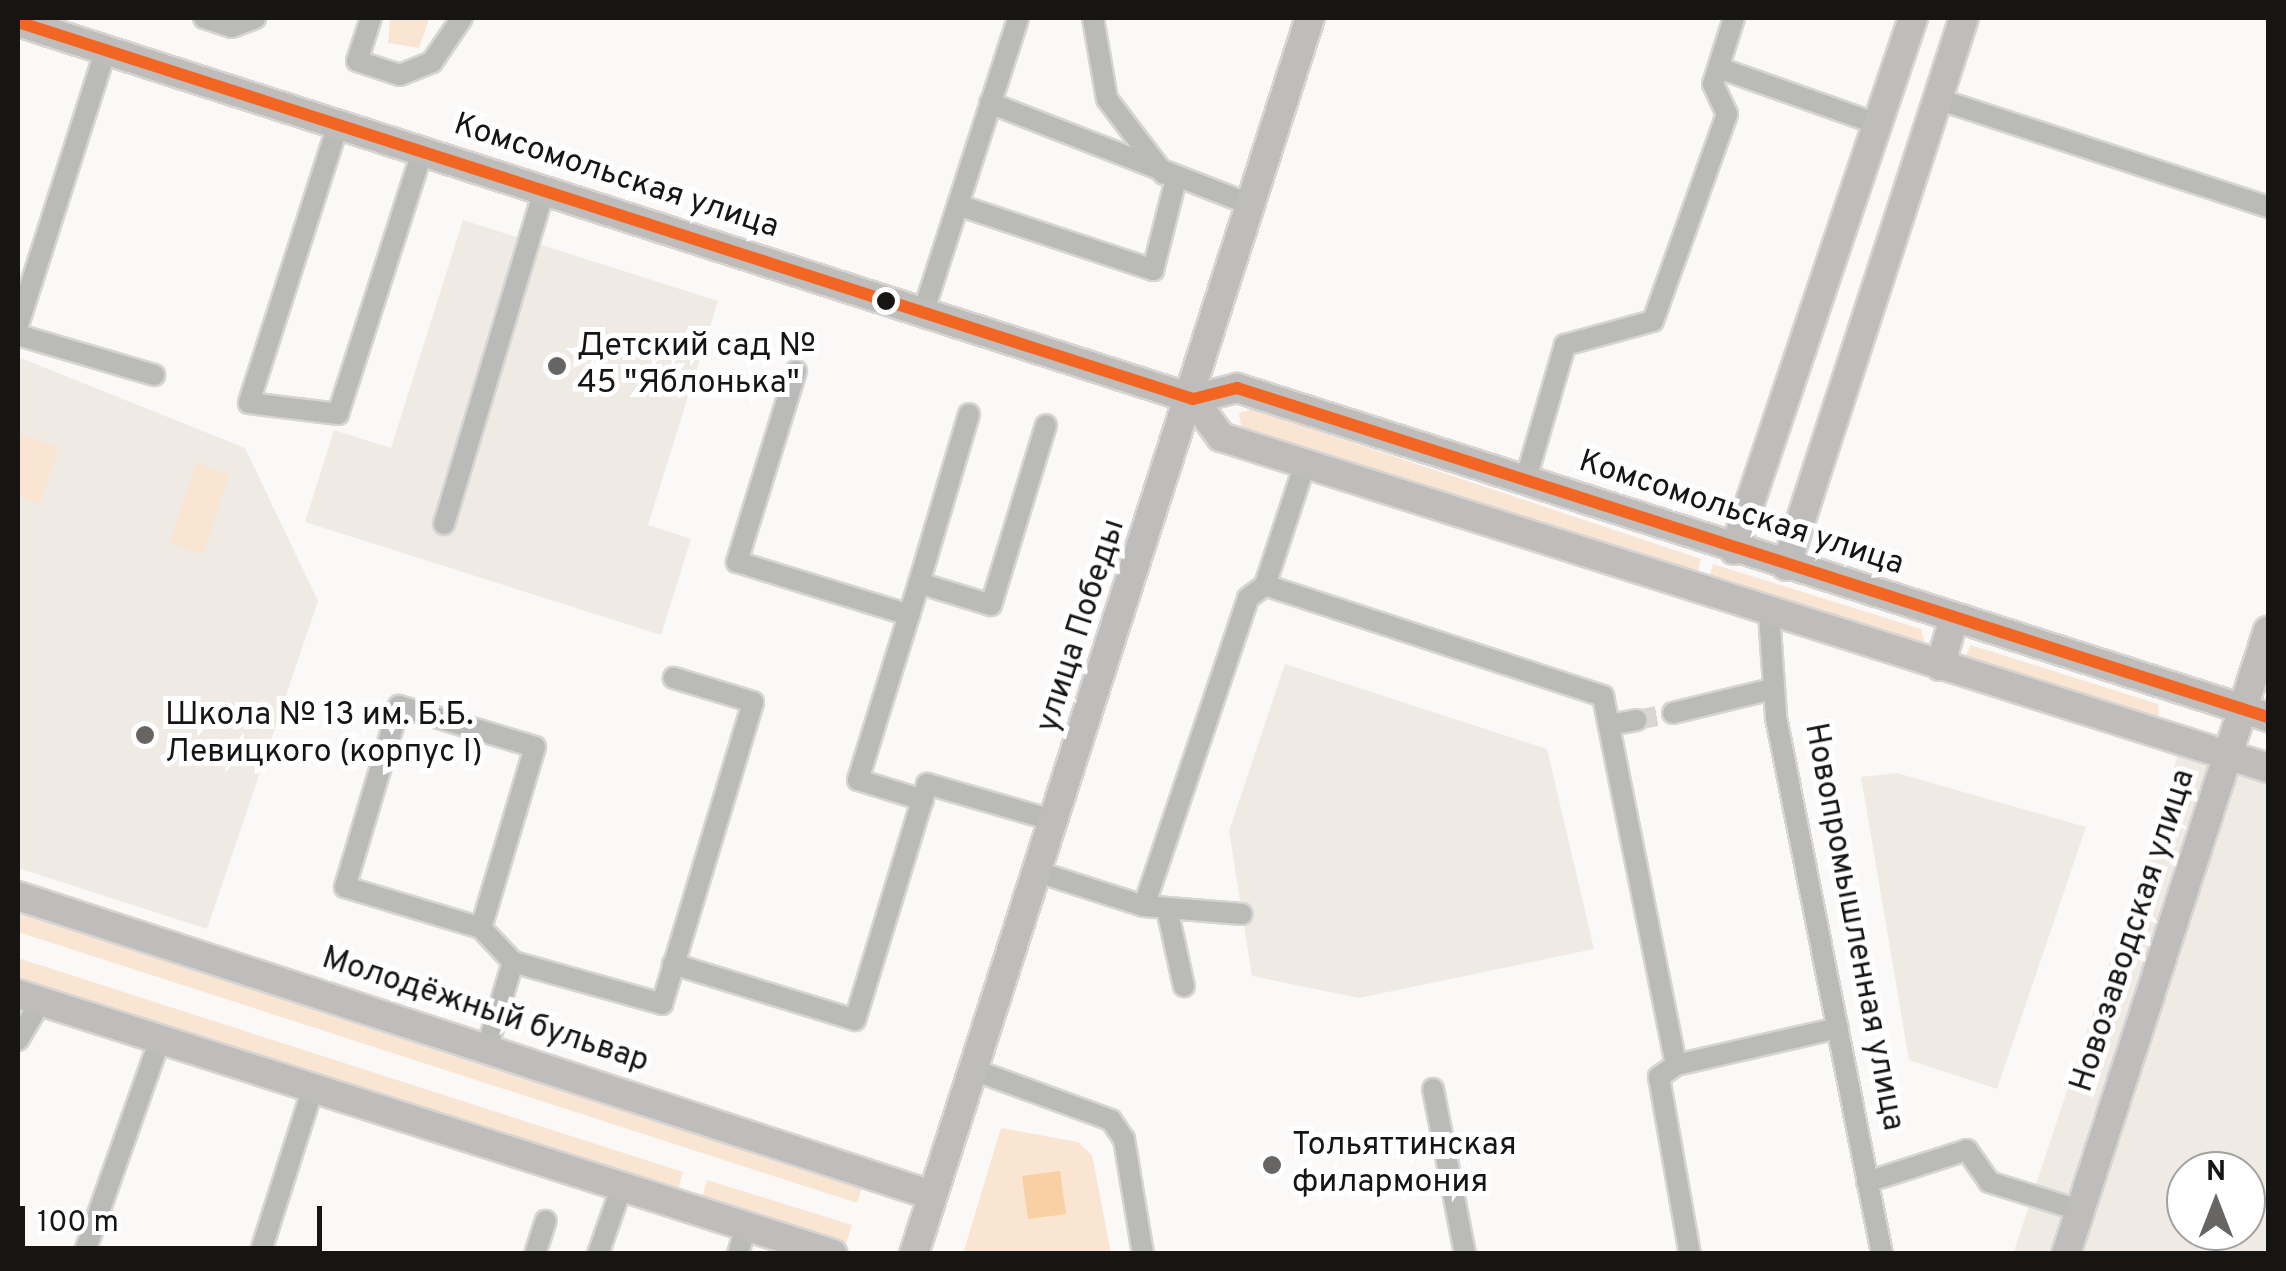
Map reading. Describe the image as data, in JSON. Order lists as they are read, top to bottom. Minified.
{"streets":{"main road":["Комсомольская улица","улица Победы","Новозаводская улица","Молодёжный бульвар"],"street":["Новопромышленная улица"]},"crossings":[["Комсомольская улица","улица Победы"],["Комсомольская улица","Новозаводская улица"],["улица Победы","Молодёжный бульвар"]],"places":["Детский сад № 45 \"Яблонька\"","Школа № 13 им. Б.Б. Левицкого (корпус I)","Тольяттинская филармония"],"scale_bar":"100 m","north":"top"}
